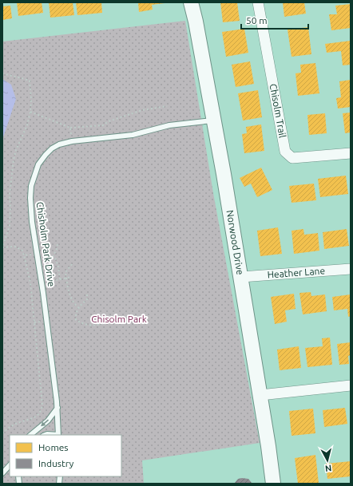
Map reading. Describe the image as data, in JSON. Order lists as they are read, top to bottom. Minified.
{"streets":{"main road":["Norwood Drive"],"street":["Chisolm Trail","Heather Lane"],"lane":["Chisholm Park Drive"]},"crossings":[["Norwood Drive","Chisholm Park Drive"],["Norwood Drive","Heather Lane"]],"parks":["Chisolm Park"],"legend":["Homes","Industry"],"scale_bar":"50 m","north":"bottom"}
